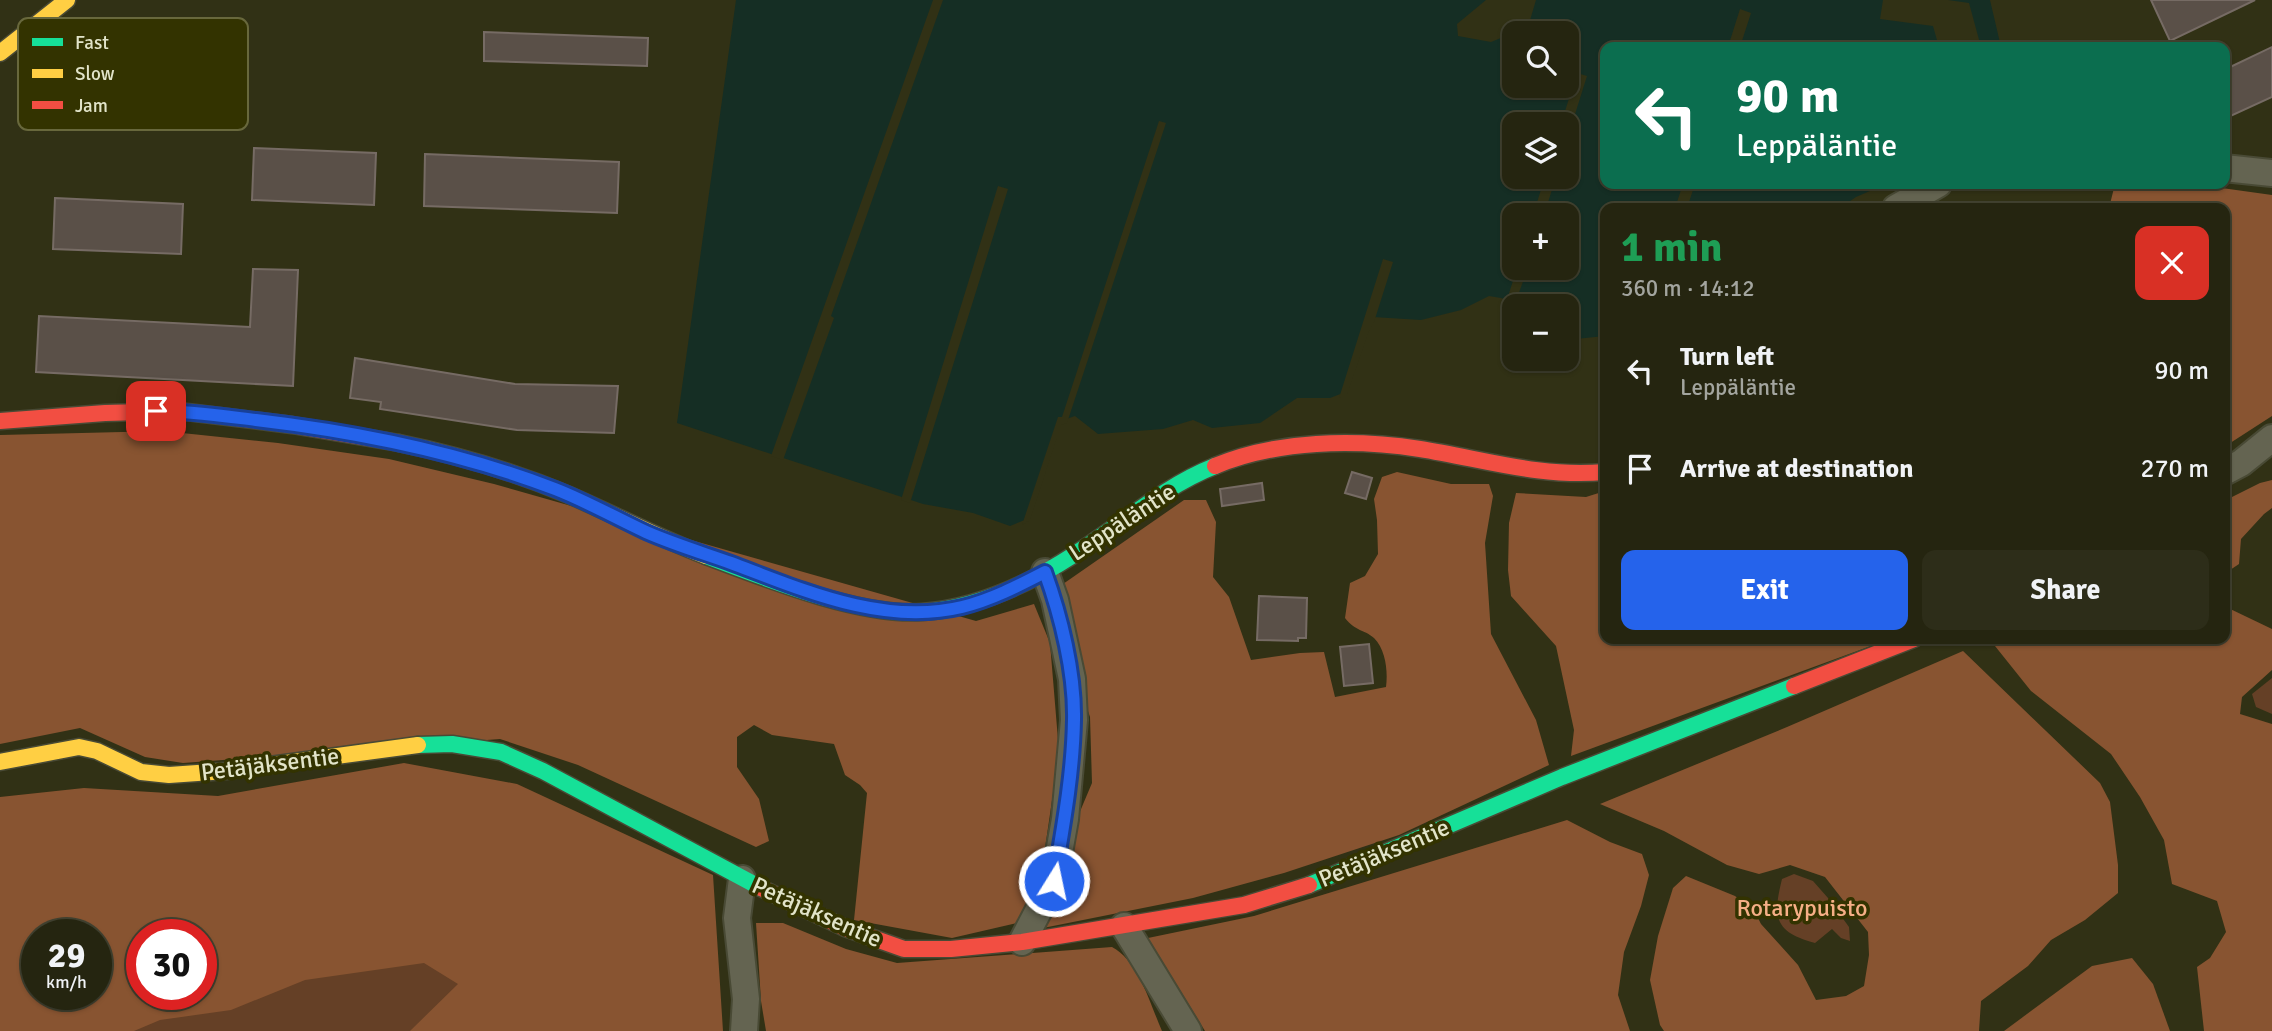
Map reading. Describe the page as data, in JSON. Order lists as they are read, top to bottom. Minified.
{"streets":{"street":["Leppäläntie","Petäjäksentie"]},"parks":["Rotarypuisto"],"legend":["Fast","Slow","Jam"],"page":{"map_buttons":["+","−"],"turn":["90 m","Leppäläntie"],"heading":["1 min","360 m · 14:12"],"list":[{"name":"Turn left","note":"Leppäläntie","value":"90 m"},{"name":"Arrive at destination","value":"270 m"}],"buttons":["Exit","Share"],"speed":"29 km/h","limit":"30"}}
